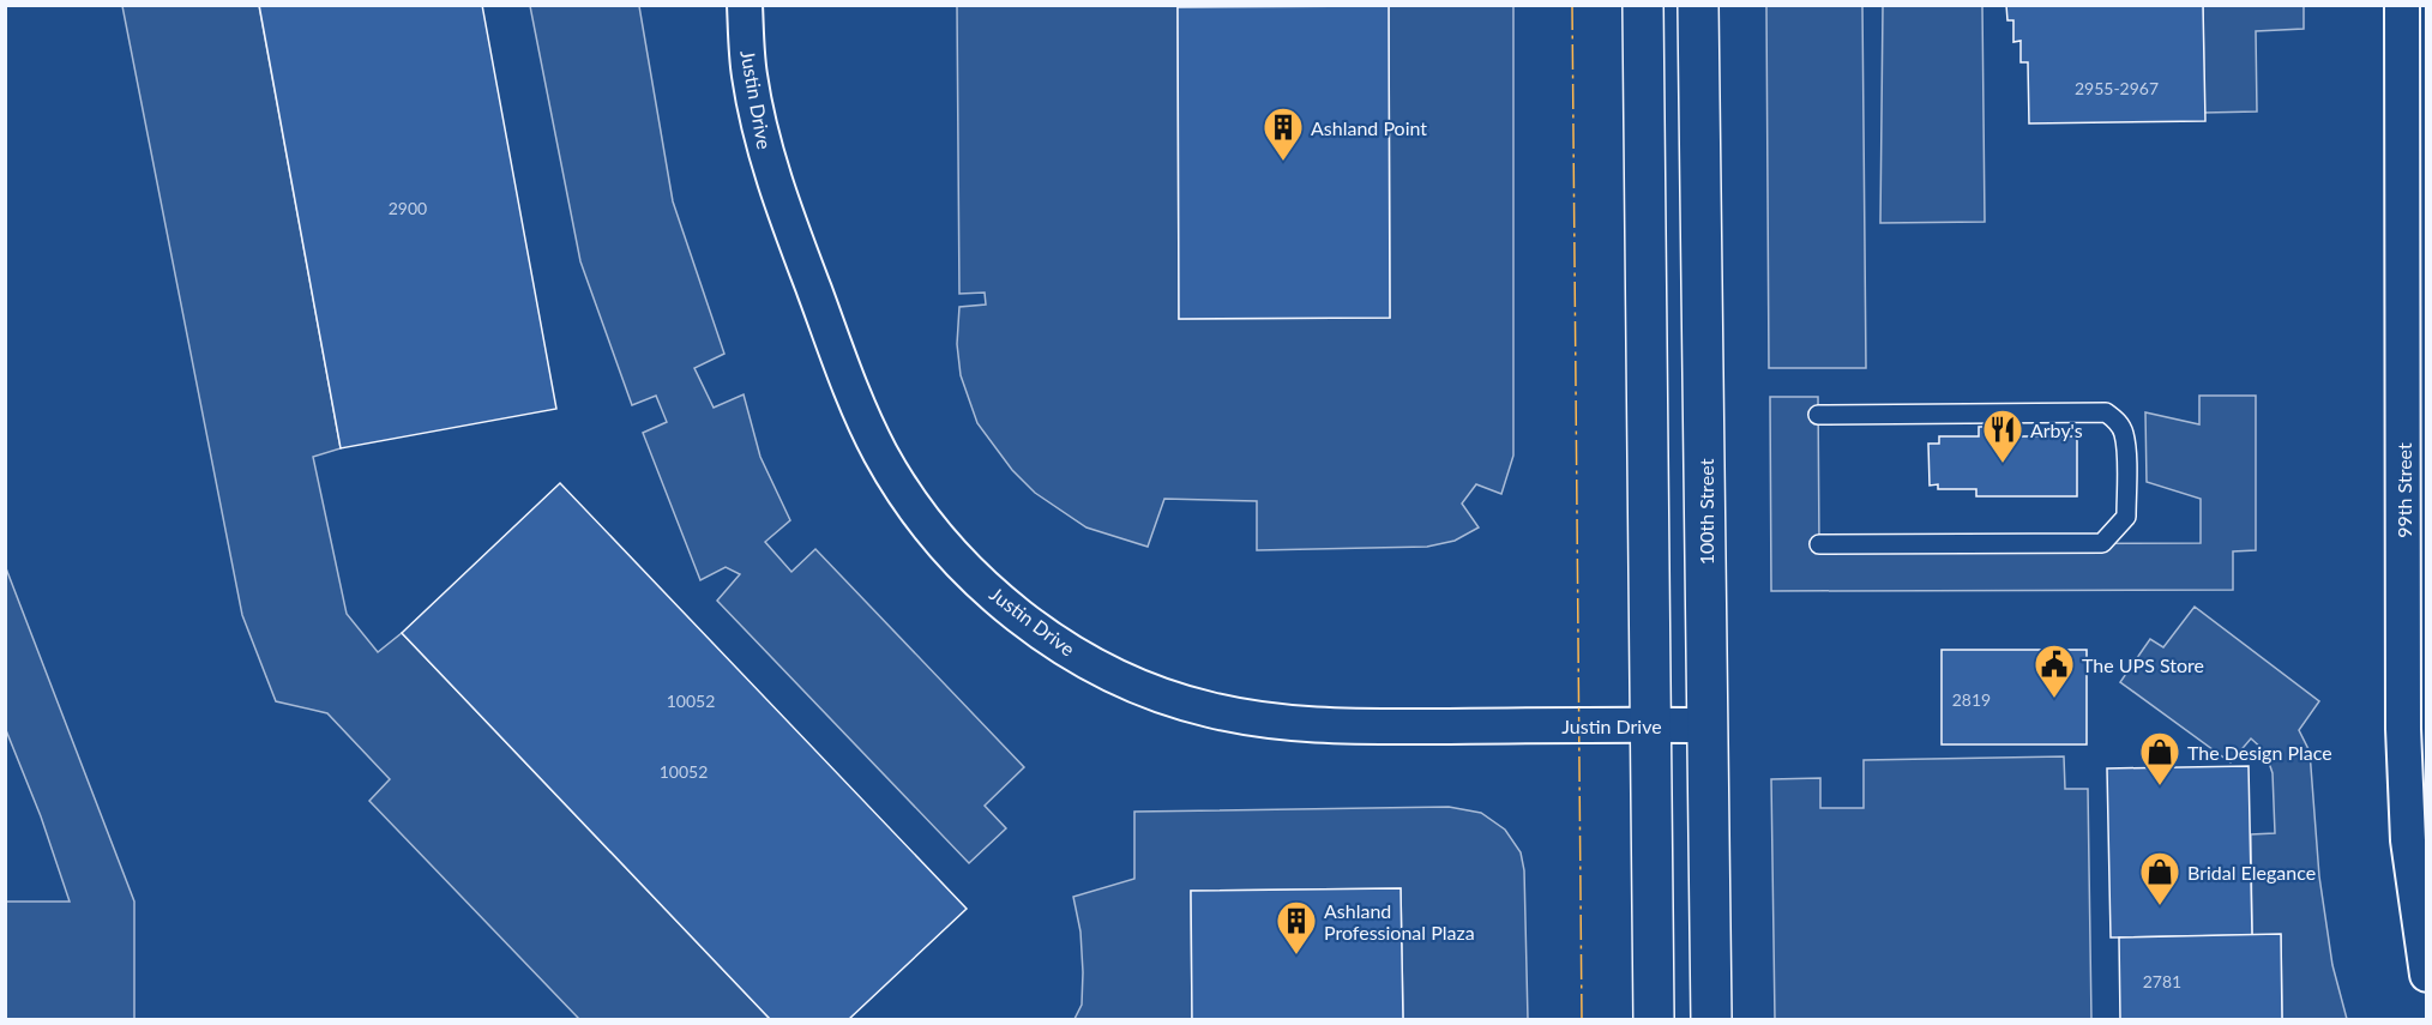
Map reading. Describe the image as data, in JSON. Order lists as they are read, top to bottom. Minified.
{"streets":{"main road":["100th Street"],"street":["Justin Drive","99th Street"]},"crossings":[["Justin Drive","100th Street"]],"places":{"building":["Ashland Point","Ashland Professional Plaza"],"restaurant":["Arby's"],"public building":["The UPS Store"],"shop":["The Design Place","Bridal Elegance"]},"house_numbers":["2955-2967","2900","2819","10052","10052","2781"]}
